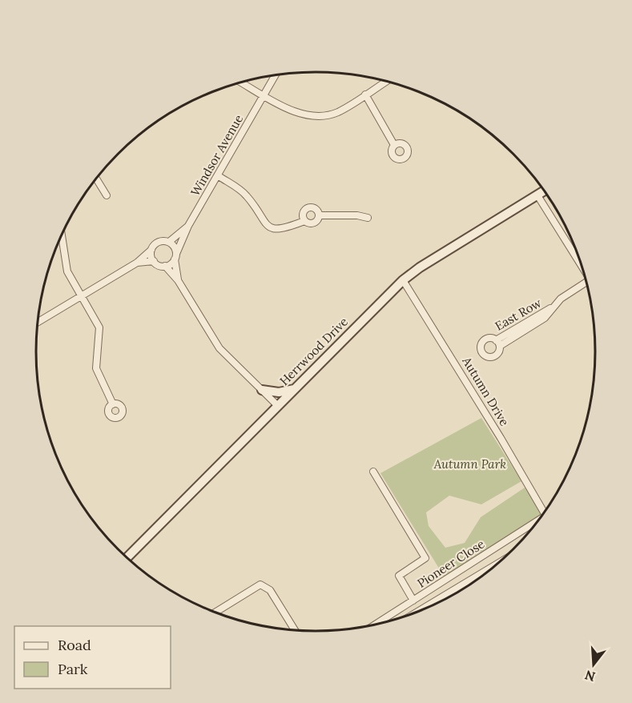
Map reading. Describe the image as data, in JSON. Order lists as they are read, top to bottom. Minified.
{"streets":{"street":["Windsor Avenue","East Row","Herrwood Drive","Autumn Drive","Pioneer Close"]},"crossings":[["Herrwood Drive","Autumn Drive"]],"parks":["Autumn Park"],"legend":["Road","Park"],"north":"bottom"}
